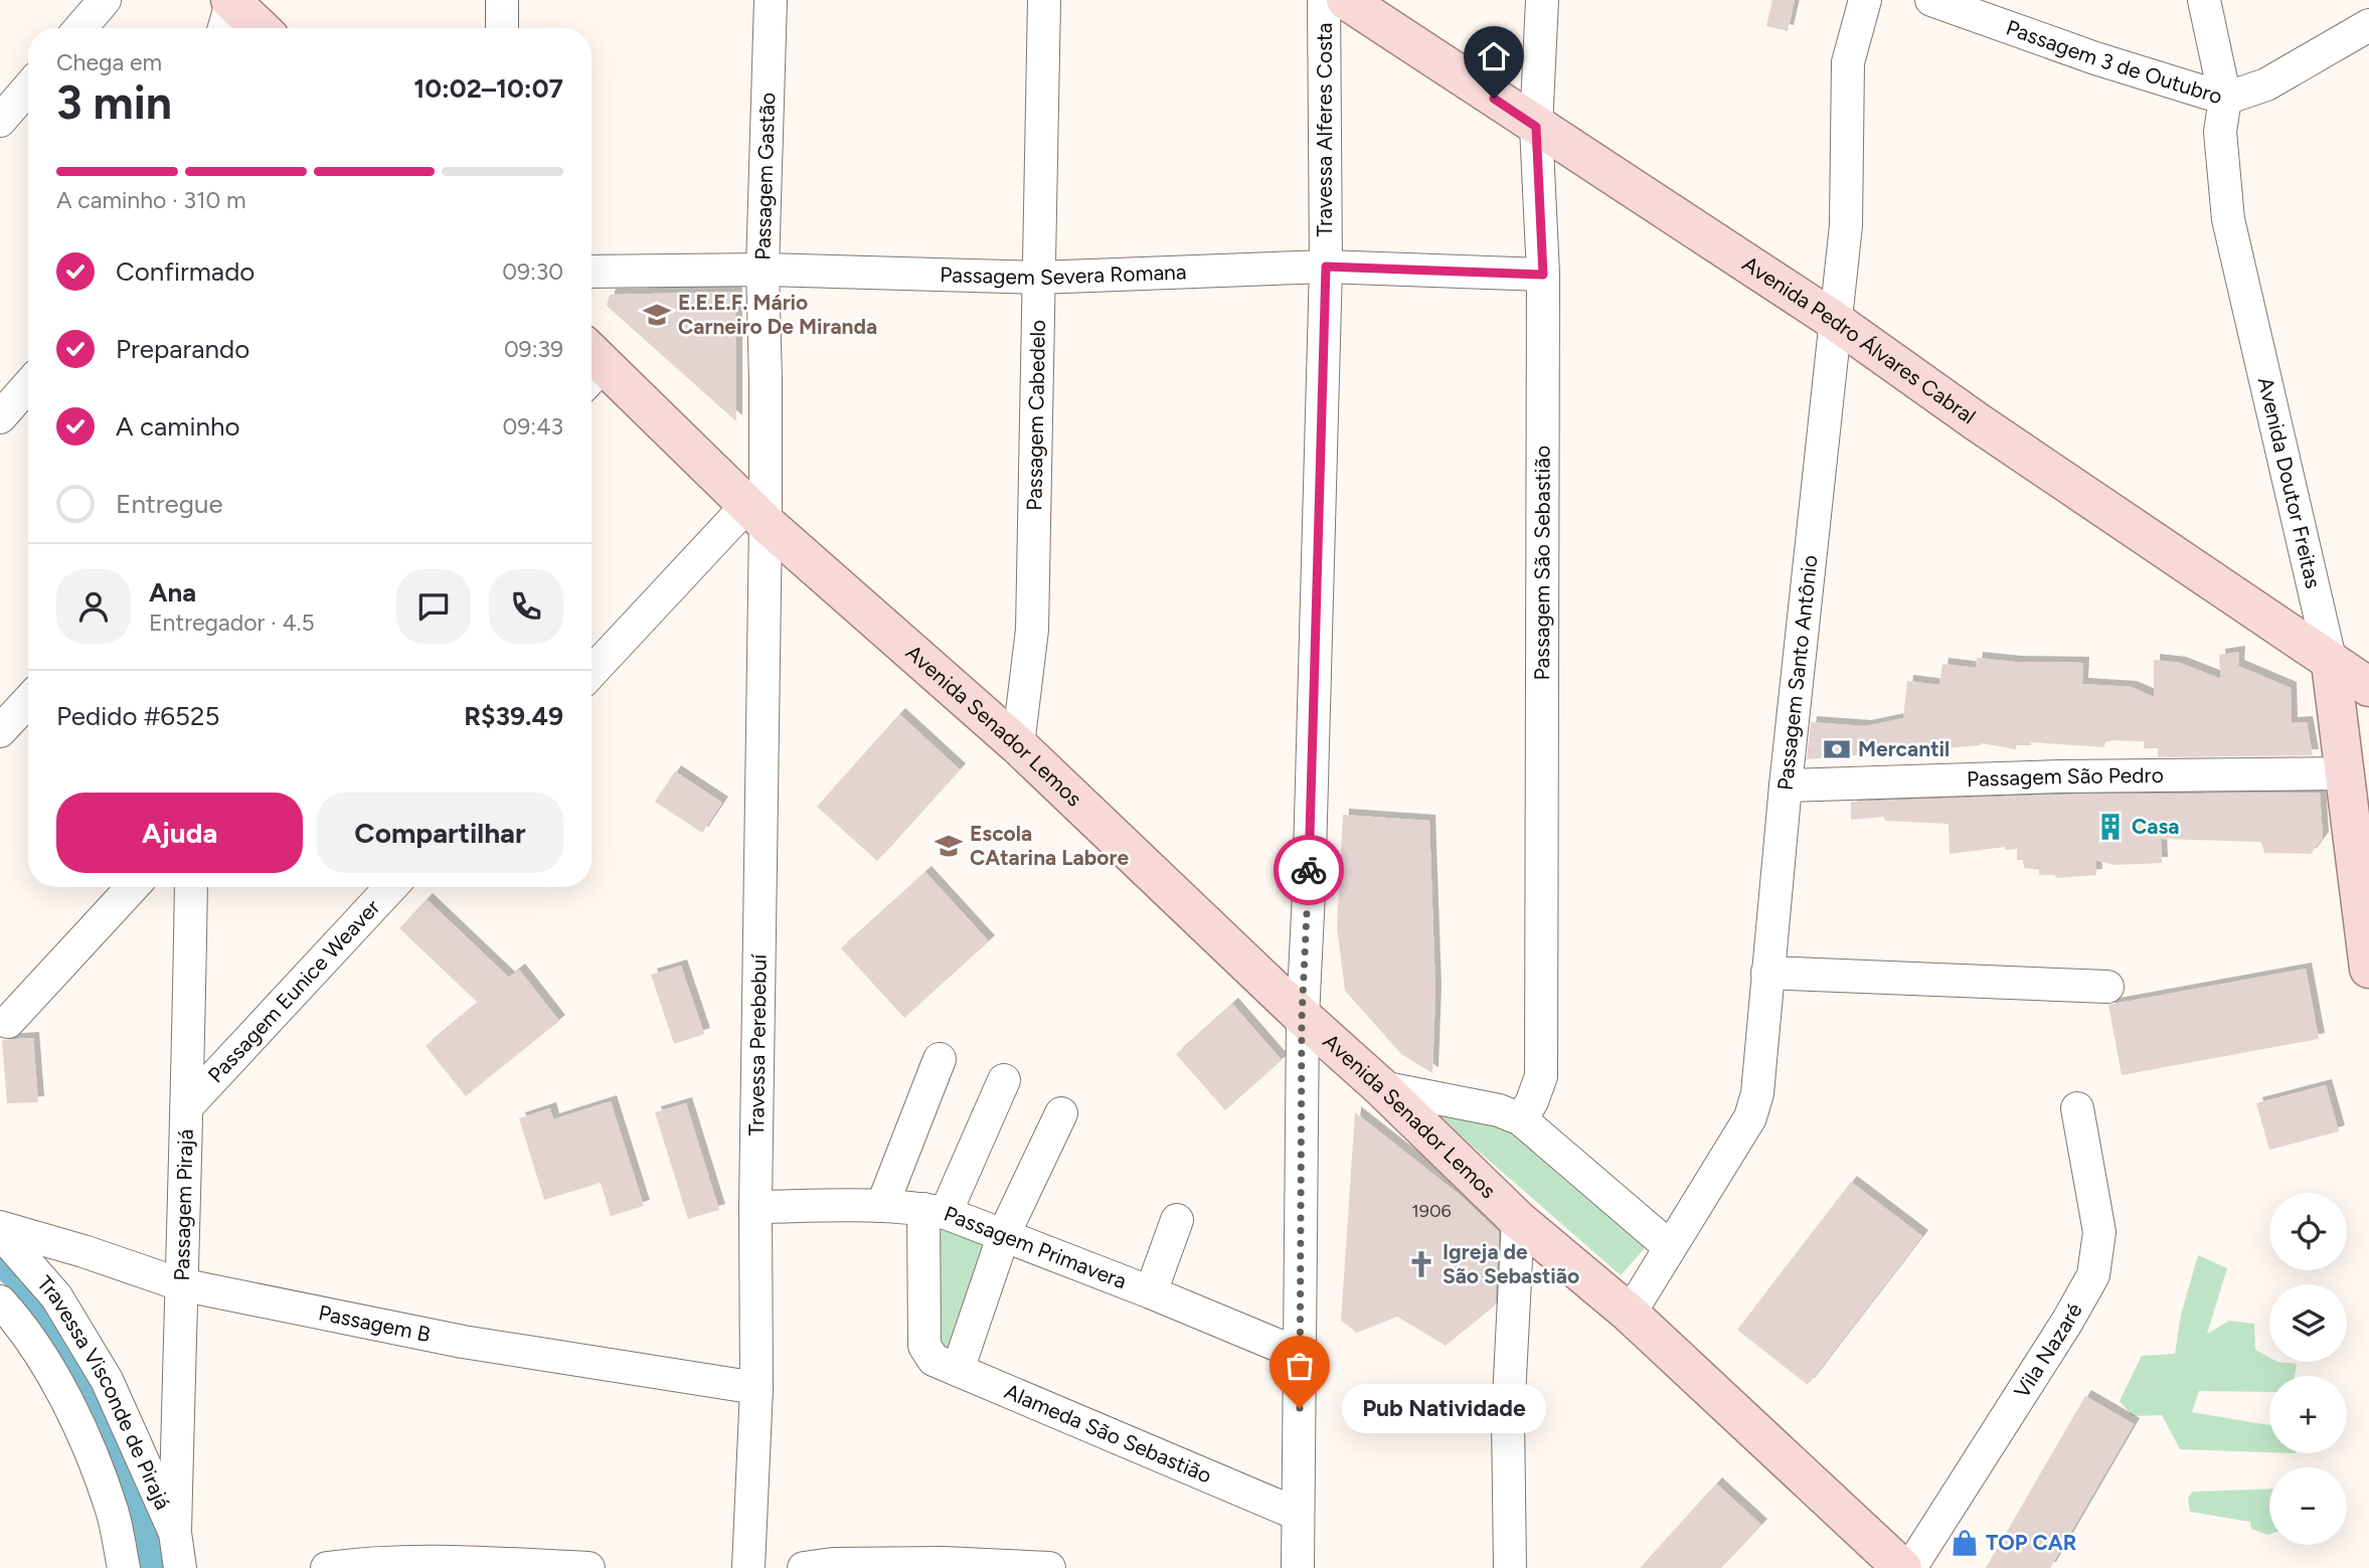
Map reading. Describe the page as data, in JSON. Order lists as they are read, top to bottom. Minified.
{"streets":{"main road":["Avenida Pedro Álvares Cabral","Avenida Doutor Freitas","Avenida Senador Lemos"],"street":["Passagem 3 de Outubro","Travessa Alferes Costa","Passagem Gastão","Passagem Severa Romana","Passagem Cabedelo","Passagem São Sebastião","Passagem Santo Antônio","Passagem São Pedro","Passagem Eunice Weaver","Travessa Perebebuí","Passagem Pirajá","Passagem Primavera","Passagem B","Vila Nazaré","Travessa Visconde de Pirajá","Alameda São Sebastião"]},"crossings":[["Passagem 3 de Outubro","Avenida Doutor Freitas"],["Travessa Alferes Costa","Passagem Severa Romana"],["Travessa Alferes Costa","Avenida Senador Lemos"],["Travessa Alferes Costa","Passagem Primavera"],["Travessa Alferes Costa","Alameda São Sebastião"],["Passagem Gastão","Passagem Severa Romana"],["Passagem Gastão","Avenida Senador Lemos"],["Passagem Gastão","Travessa Perebebuí"],["Passagem Severa Romana","Passagem Cabedelo"],["Passagem Severa Romana","Passagem São Sebastião"],["Avenida Pedro Álvares Cabral","Avenida Doutor Freitas"],["Avenida Pedro Álvares Cabral","Passagem São Sebastião"],["Avenida Pedro Álvares Cabral","Passagem Santo Antônio"],["Passagem Cabedelo","Avenida Senador Lemos"],["Avenida Doutor Freitas","Passagem São Pedro"],["Passagem Santo Antônio","Avenida Senador Lemos"],["Passagem Santo Antônio","Passagem São Pedro"],["Avenida Senador Lemos","Travessa Perebebuí"],["Passagem Eunice Weaver","Passagem Pirajá"],["Travessa Perebebuí","Passagem Primavera"],["Travessa Perebebuí","Passagem B"],["Passagem Pirajá","Passagem B"],["Passagem Pirajá","Travessa Visconde de Pirajá"],["Passagem Primavera","Alameda São Sebastião"],["Passagem B","Travessa Visconde de Pirajá"]],"places":{"school or university":["E.E.E.F. Mário Carneiro De Miranda","Escola CAtarina Labore"],"bank":["Mercantil"],"building":["Casa"],"church":["Igreja de São Sebastião"],"other":["Pub Natividade"],"shop":["TOP CAR"]},"house_numbers":["1906"],"page":{"heading":["3 min","Chega em","10:02–10:07"],"panel":["Ana","Entregador · 4.5","Pedido #6525","R$39.49"],"bar":"A caminho · 310 m","list":[["Confirmado","09:30"],["Preparando","09:39"],["A caminho","09:43"],"Entregue"],"buttons":["Ajuda","Compartilhar"],"map_buttons":["+","−"],"bubble":"Pub Natividade"}}
